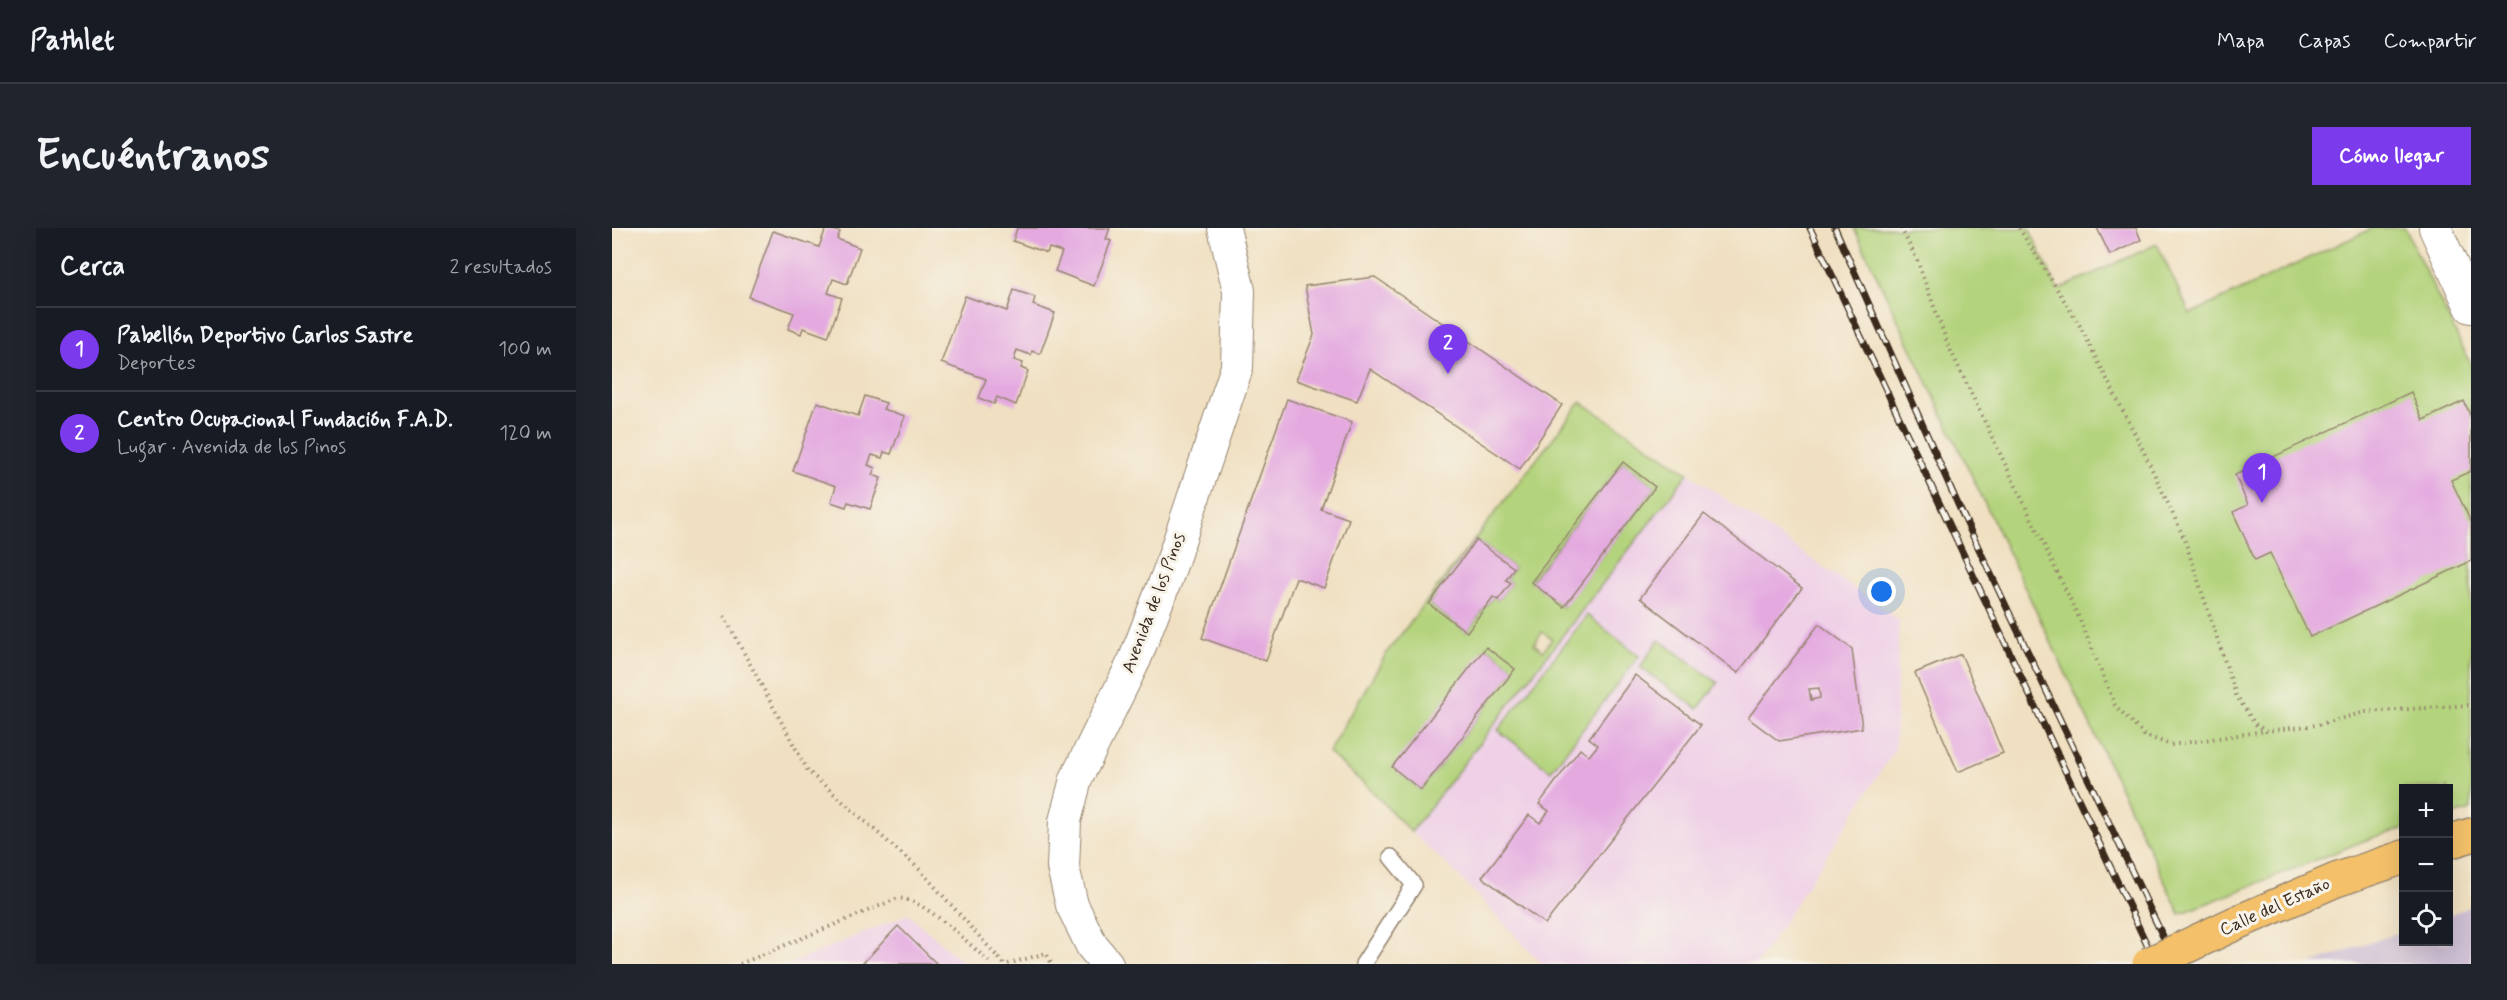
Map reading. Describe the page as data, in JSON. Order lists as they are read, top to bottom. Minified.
{"streets":{"main road":["Calle del Estaño"],"street":["Avenida de los Pinos"]},"page":{"header":"Pathlet","nav":["Mapa","Capas","Compartir"],"buttons":"Cómo llegar","title":"Encuéntranos","heading":["Cerca","2 resultados"],"list":[{"mark":"1","name":"Pabellón Deportivo Carlos Sastre","note":"Deportes","value":"100 m"},{"mark":"2","name":"Centro Ocupacional Fundación F.A.D.","note":"Lugar · Avenida de los Pinos","value":"120 m"}],"pins":["2","1"],"map_buttons":["+","−"]}}
